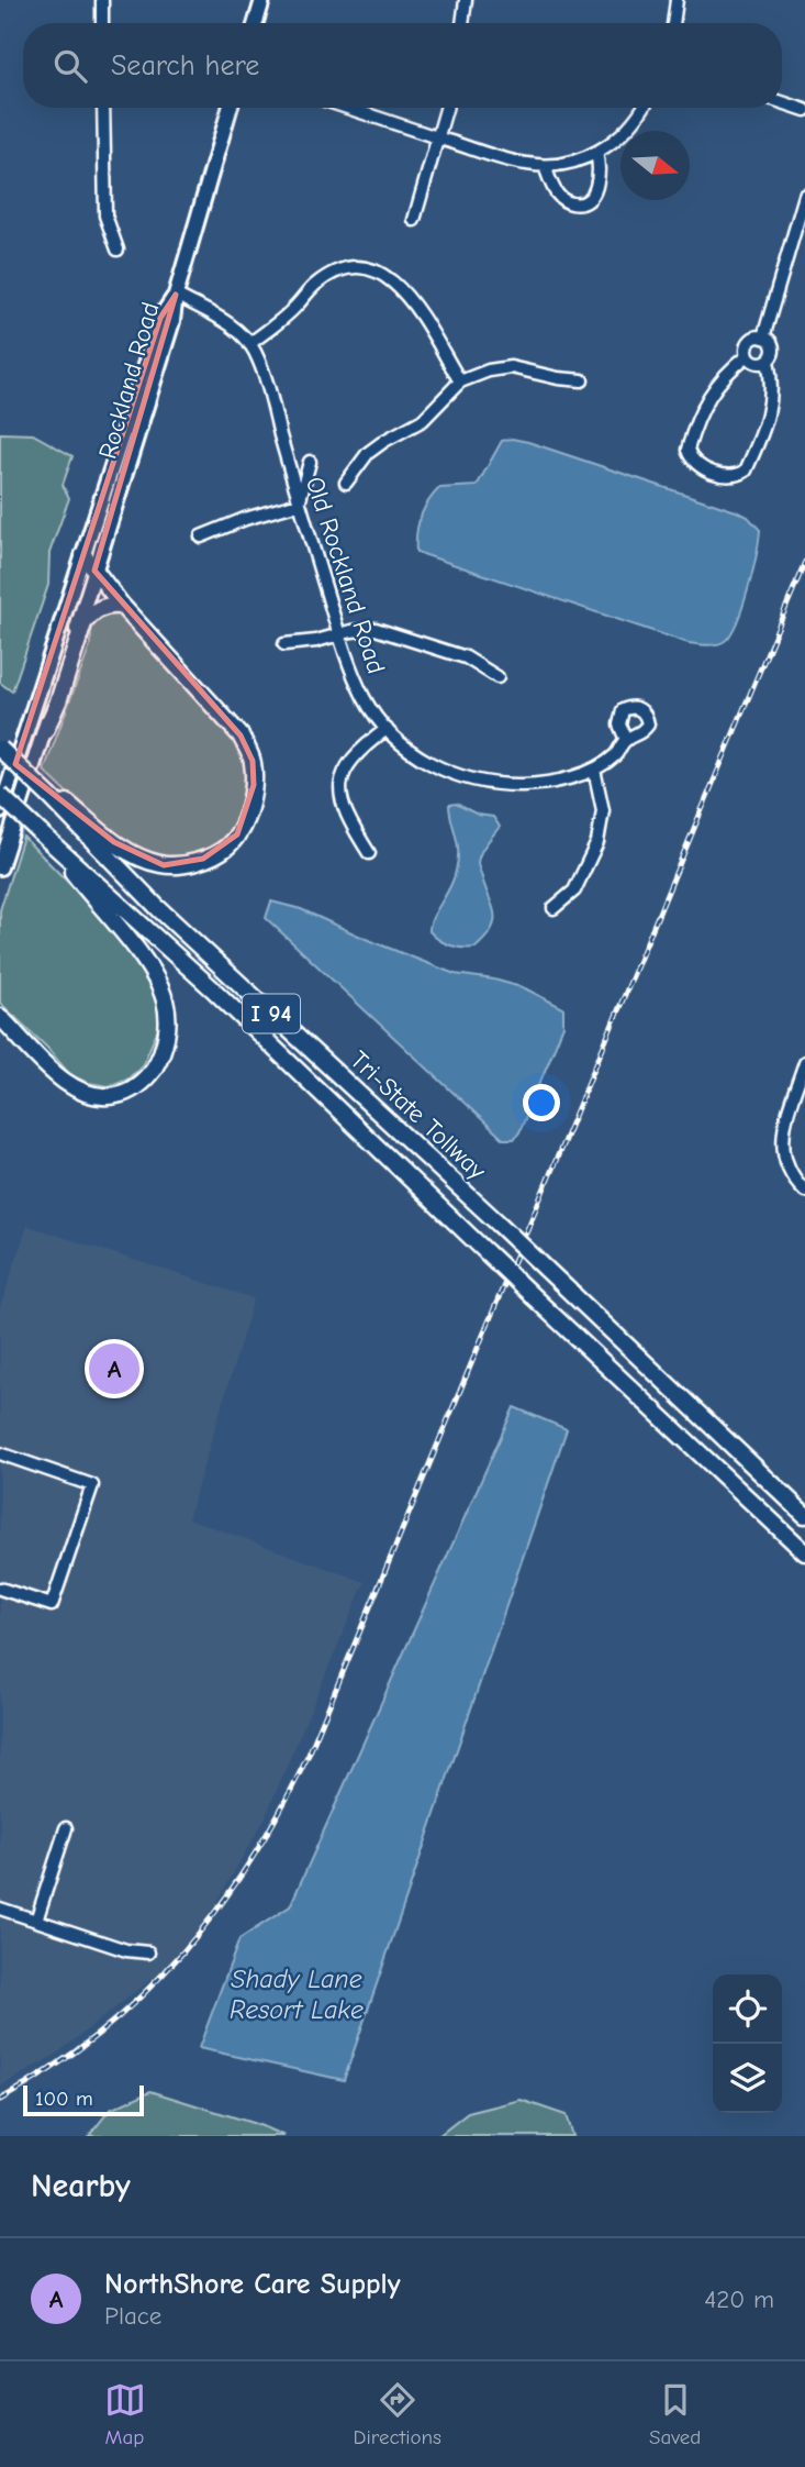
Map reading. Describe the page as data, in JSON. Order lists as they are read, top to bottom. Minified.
{"streets":{"highway":["I 94","Tri-State Tollway"],"main road":["Rockland Road"],"street":["Old Rockland Road"]},"crossings":[["Rockland Road","Old Rockland Road"]],"water":["Shady Lane Resort Lake"],"scale_bar":"100 m","north":"right","page":{"search":"Search here","pins":"A","scale":"100 m","heading":"Nearby","list":[{"mark":"A","name":"NorthShore Care Supply","note":"Place","value":"420 m"}],"nav":["Map","Directions","Saved"]}}
